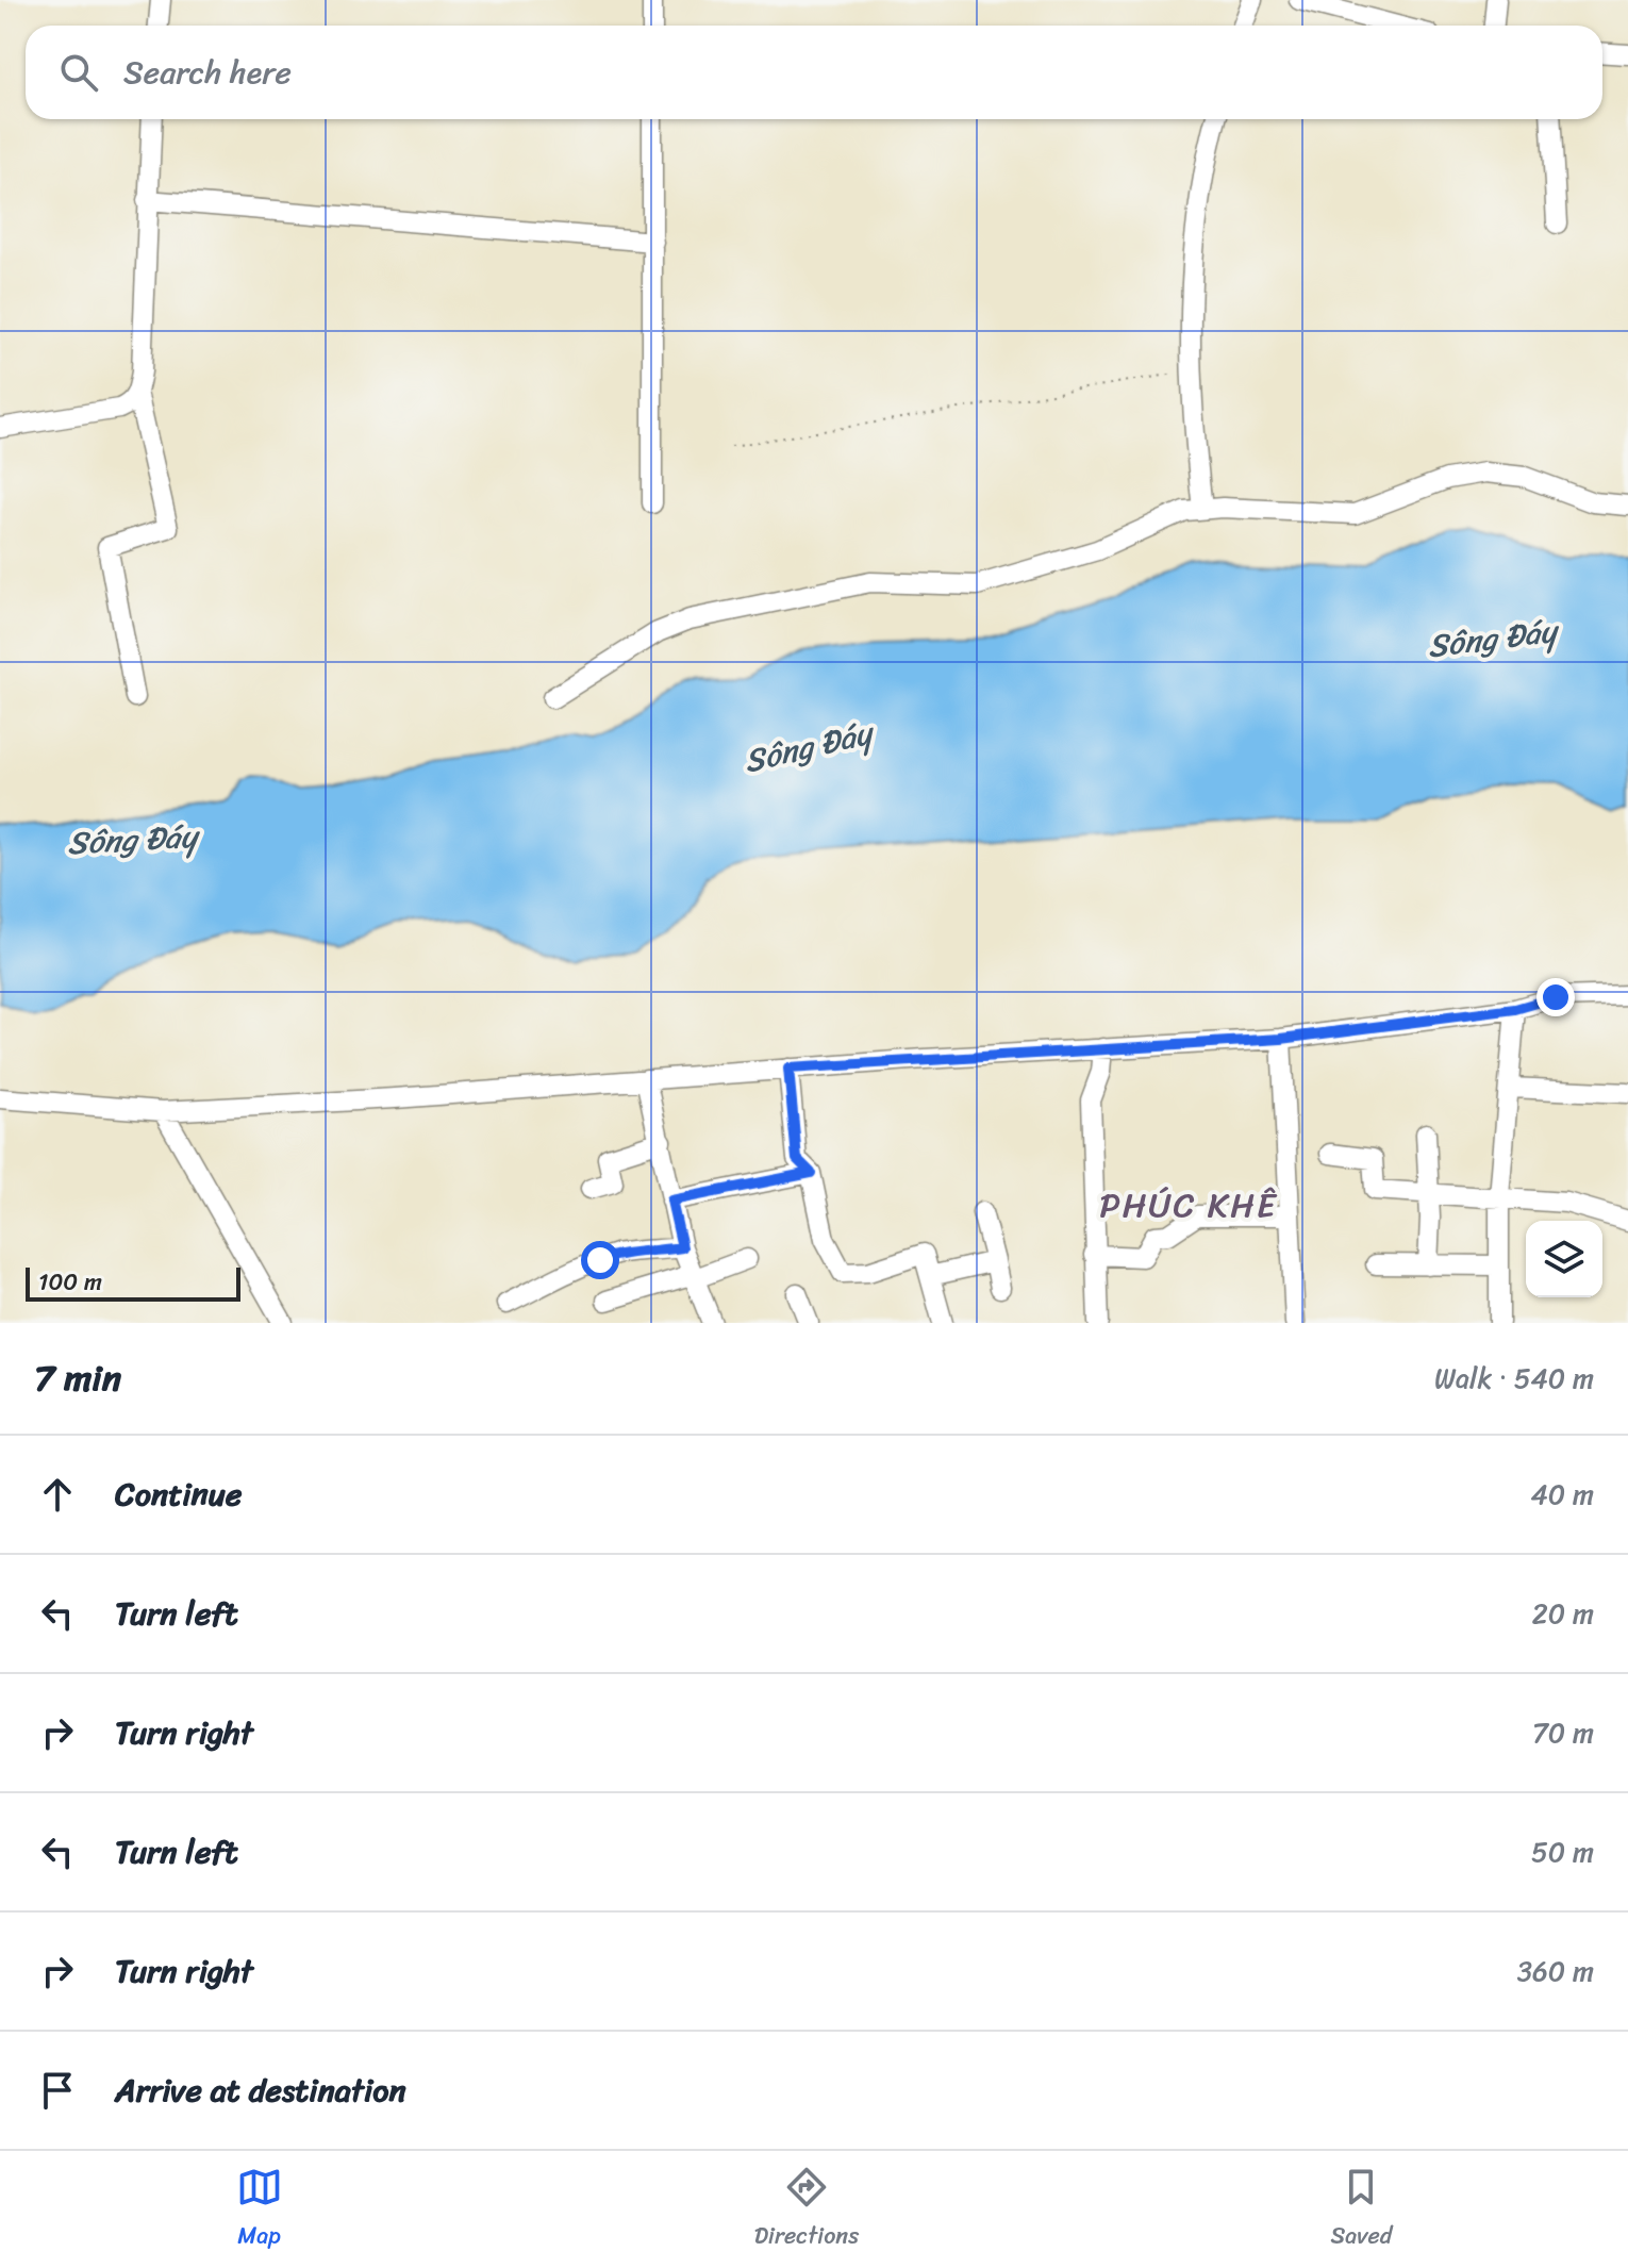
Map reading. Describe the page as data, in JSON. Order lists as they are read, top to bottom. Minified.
{"districts":["PHÚC KHÊ"],"water":["Sông Đáy"],"scale_bar":"100 m","page":{"search":"Search here","scale":"100 m","heading":["7 min","Walk · 540 m"],"list":[["Continue","40 m"],["Turn left","20 m"],["Turn right","70 m"],["Turn left","50 m"],["Turn right","360 m"],"Arrive at destination"],"nav":["Map","Directions","Saved"]}}
